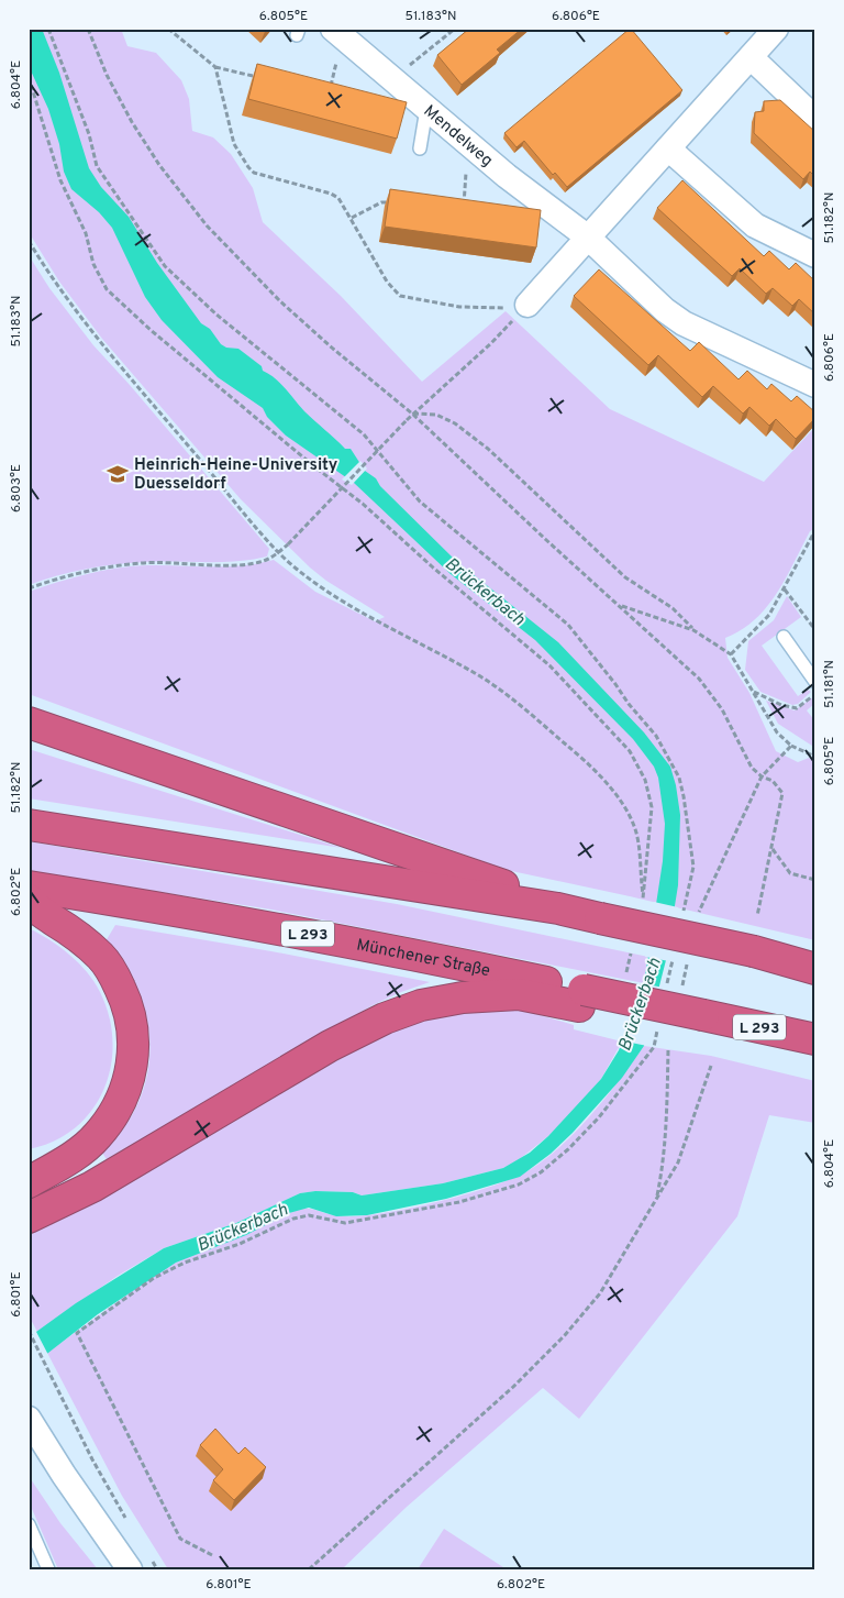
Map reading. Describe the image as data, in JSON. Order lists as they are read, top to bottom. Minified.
{"streets":{"highway":["L 293","Münchener Straße"],"street":["Mendelweg"]},"water":["Brückerbach"],"places":{"school or university":["Heinrich-Heine-University Duesseldorf"]},"coordinates":["6.805°E","51.183°N","6.806°E","6.804°E","51.182°N","6.803°E","51.181°N","6.802°E","6.801°E"]}
